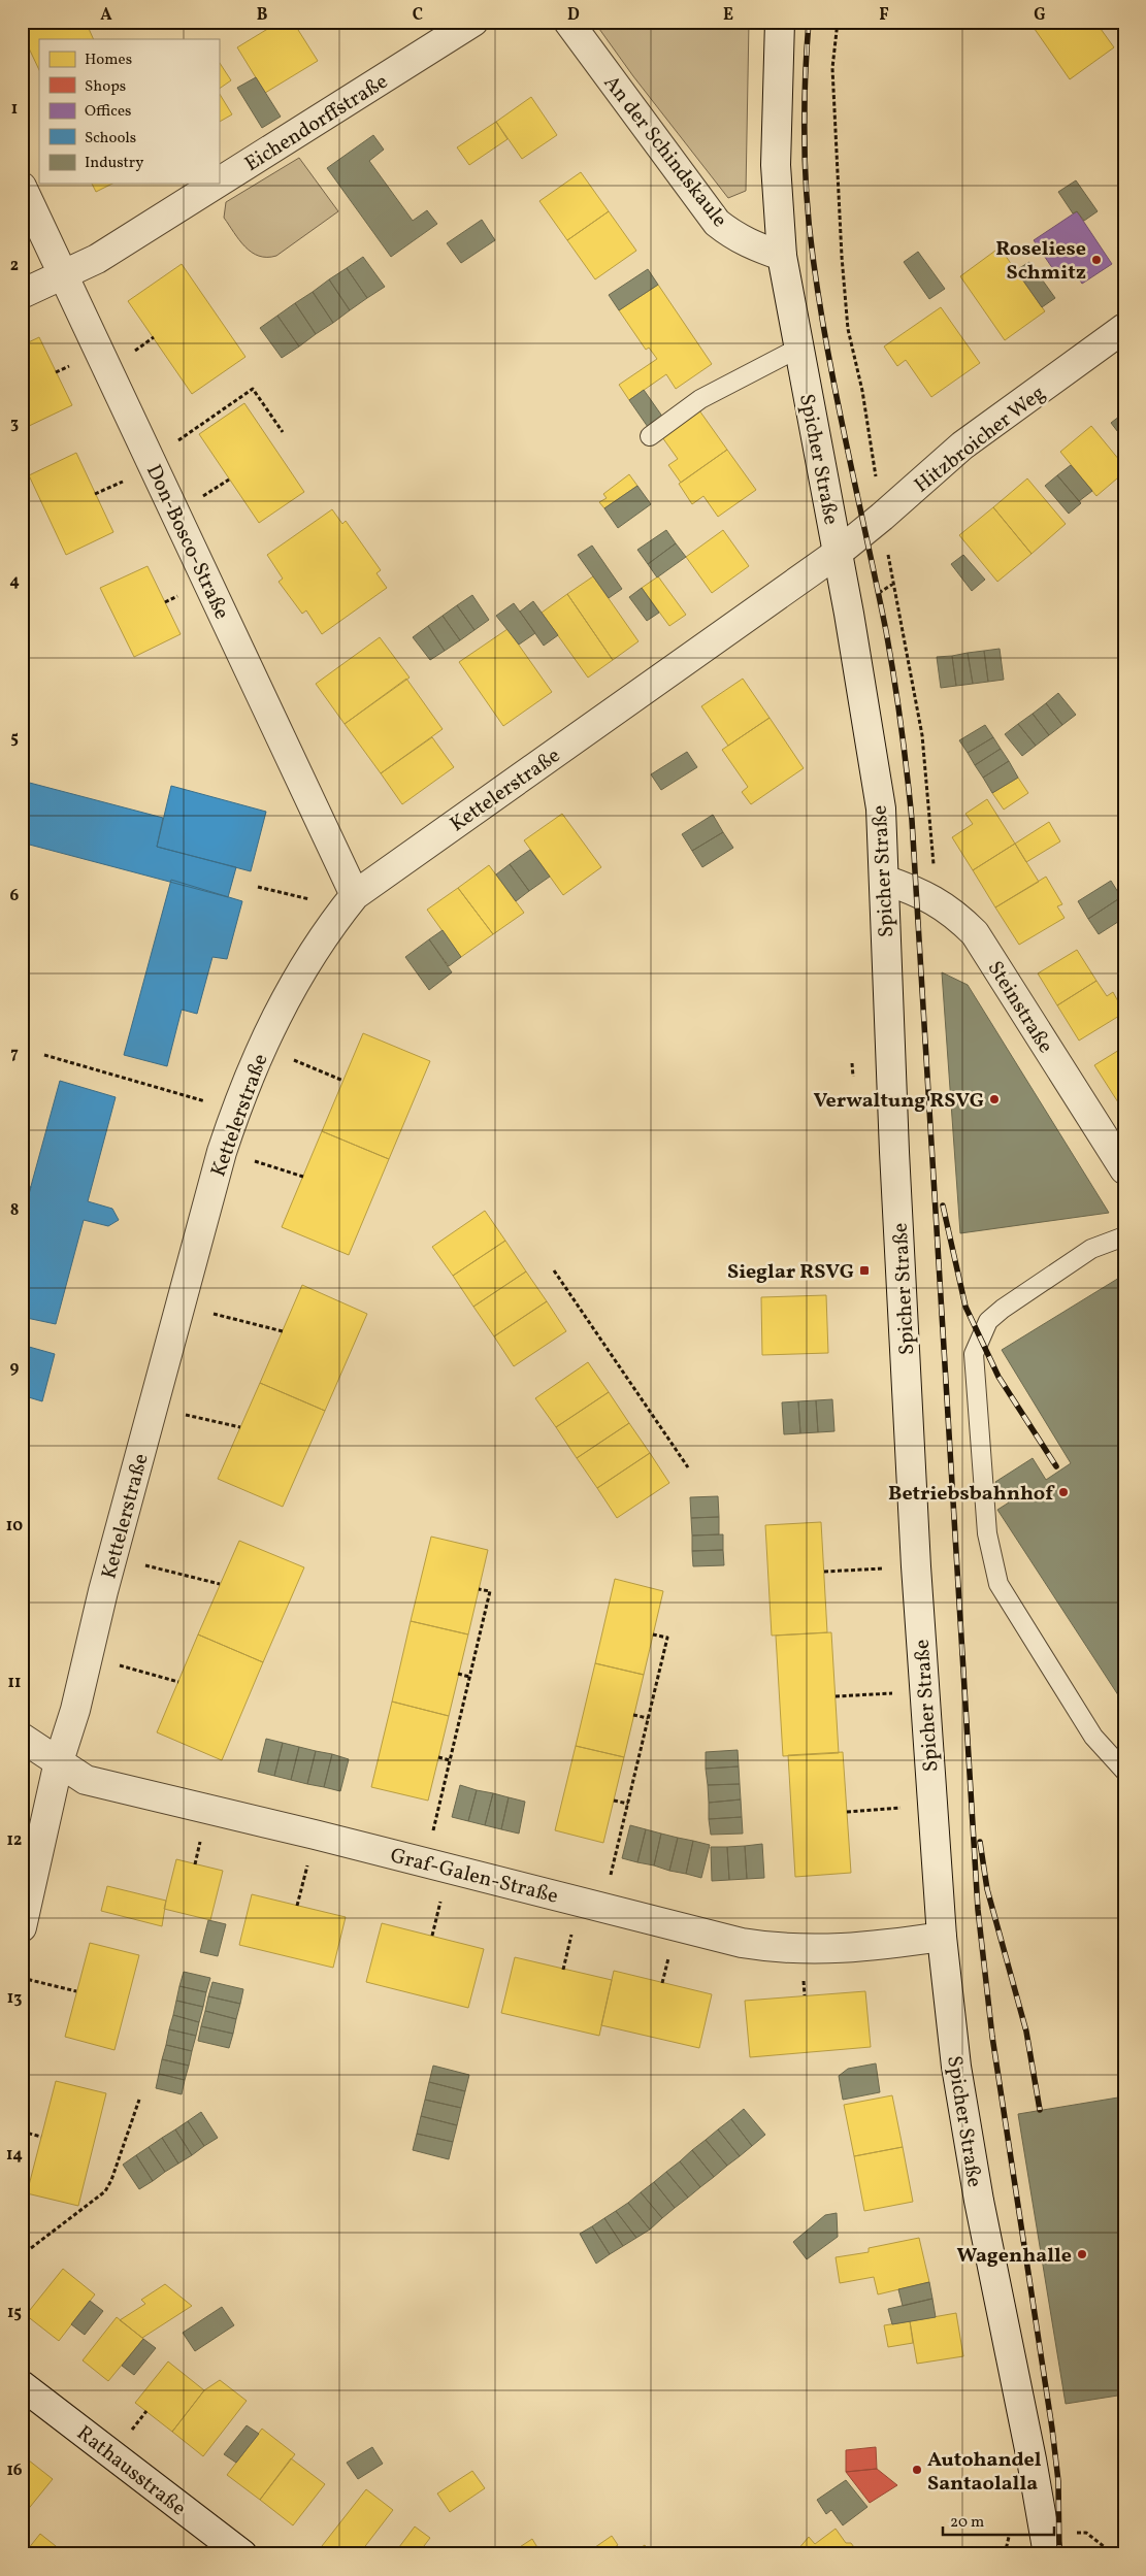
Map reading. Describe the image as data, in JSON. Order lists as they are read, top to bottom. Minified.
{"streets":{"street":["Eichendorffstraße","An der Schindskaule","Hitzbroicher Weg","Spicher Straße","Don-Bosco-Straße","Kettelerstraße","Steinstraße","Graf-Galen-Straße","Rathausstraße"]},"crossings":[["Eichendorffstraße","Don-Bosco-Straße"],["An der Schindskaule","Spicher Straße"],["Hitzbroicher Weg","Spicher Straße"],["Hitzbroicher Weg","Kettelerstraße"],["Spicher Straße","Kettelerstraße"],["Spicher Straße","Steinstraße"],["Spicher Straße","Graf-Galen-Straße"],["Don-Bosco-Straße","Kettelerstraße"],["Kettelerstraße","Graf-Galen-Straße"]],"places":{"other":["Roseliese Schmitz","Verwaltung RSVG","Betriebsbahnhof","Wagenhalle","Autohandel Santaolalla"],"transit":["Sieglar RSVG"]},"legend":["Homes","Shops","Offices","Schools","Industry"],"scale_bar":"20 m","grid":{"columns":["A","B","C","D","E","F","G"],"rows":["1","2","3","4","5","6","7","8","9","10","11","12","13","14","15","16"]}}
